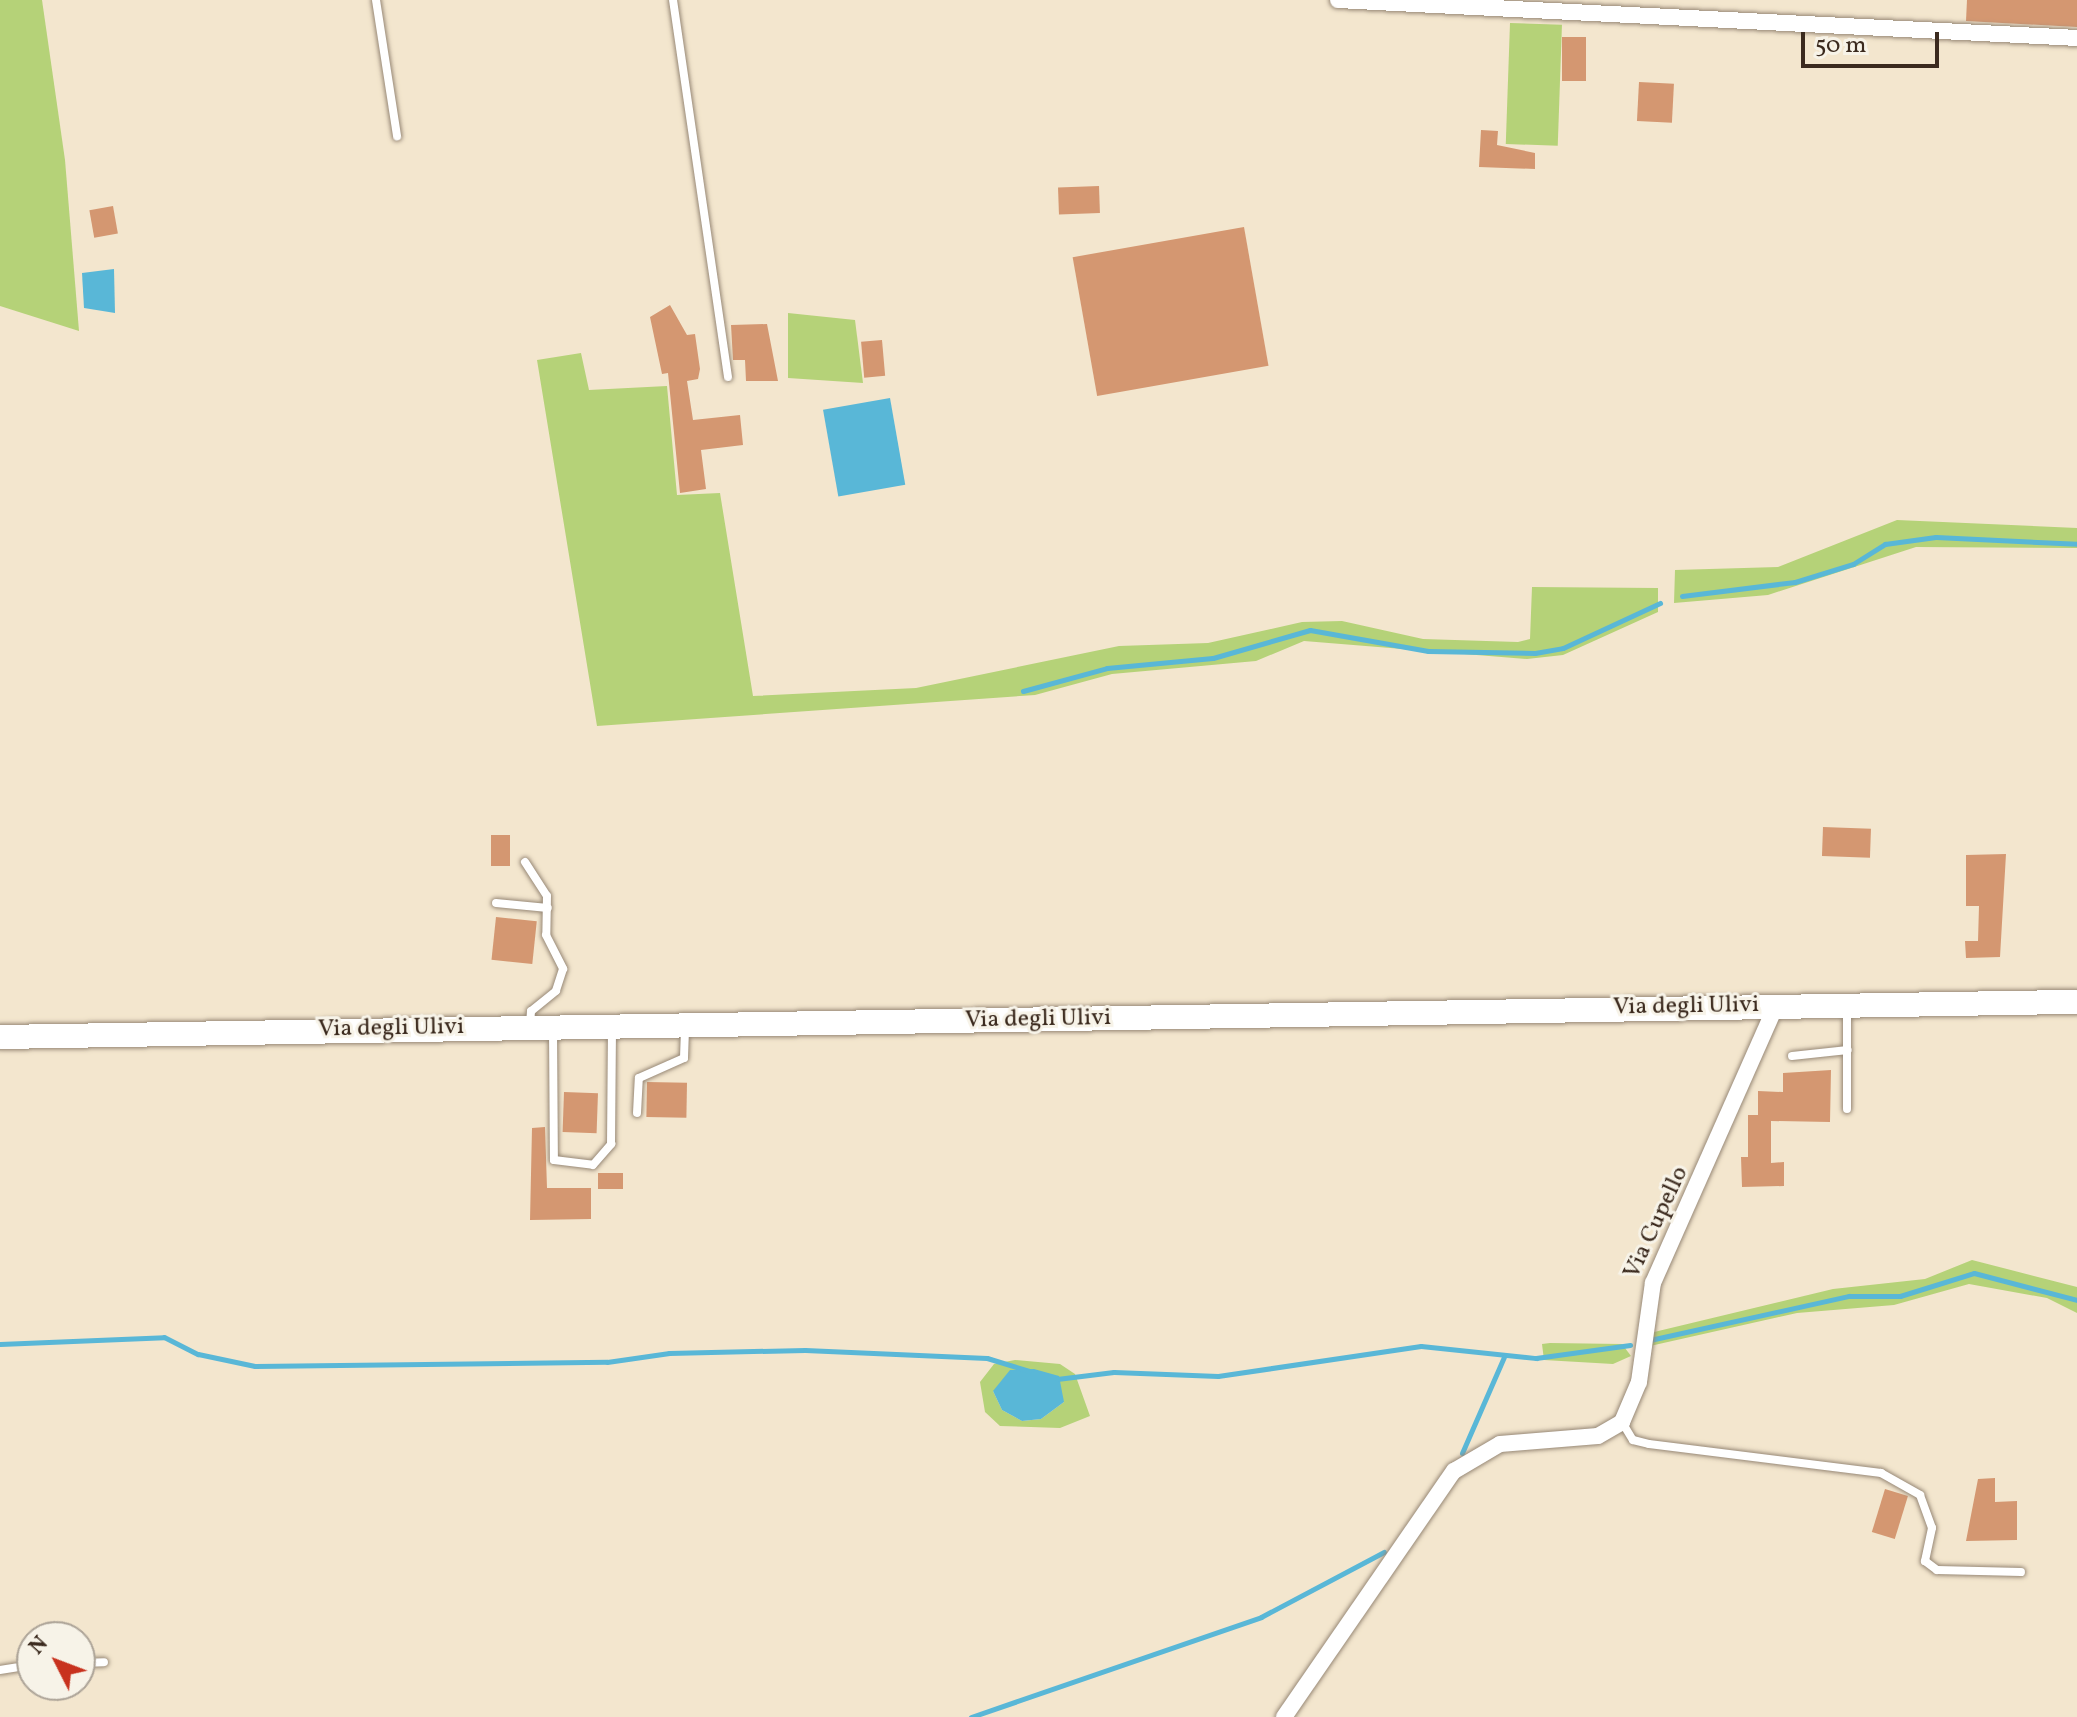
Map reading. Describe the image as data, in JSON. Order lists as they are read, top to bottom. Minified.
{"streets":{"street":["Via degli Ulivi","Via Cupello"]},"crossings":[["Via degli Ulivi","Via Cupello"]],"scale_bar":"50 m","north":"top left"}
